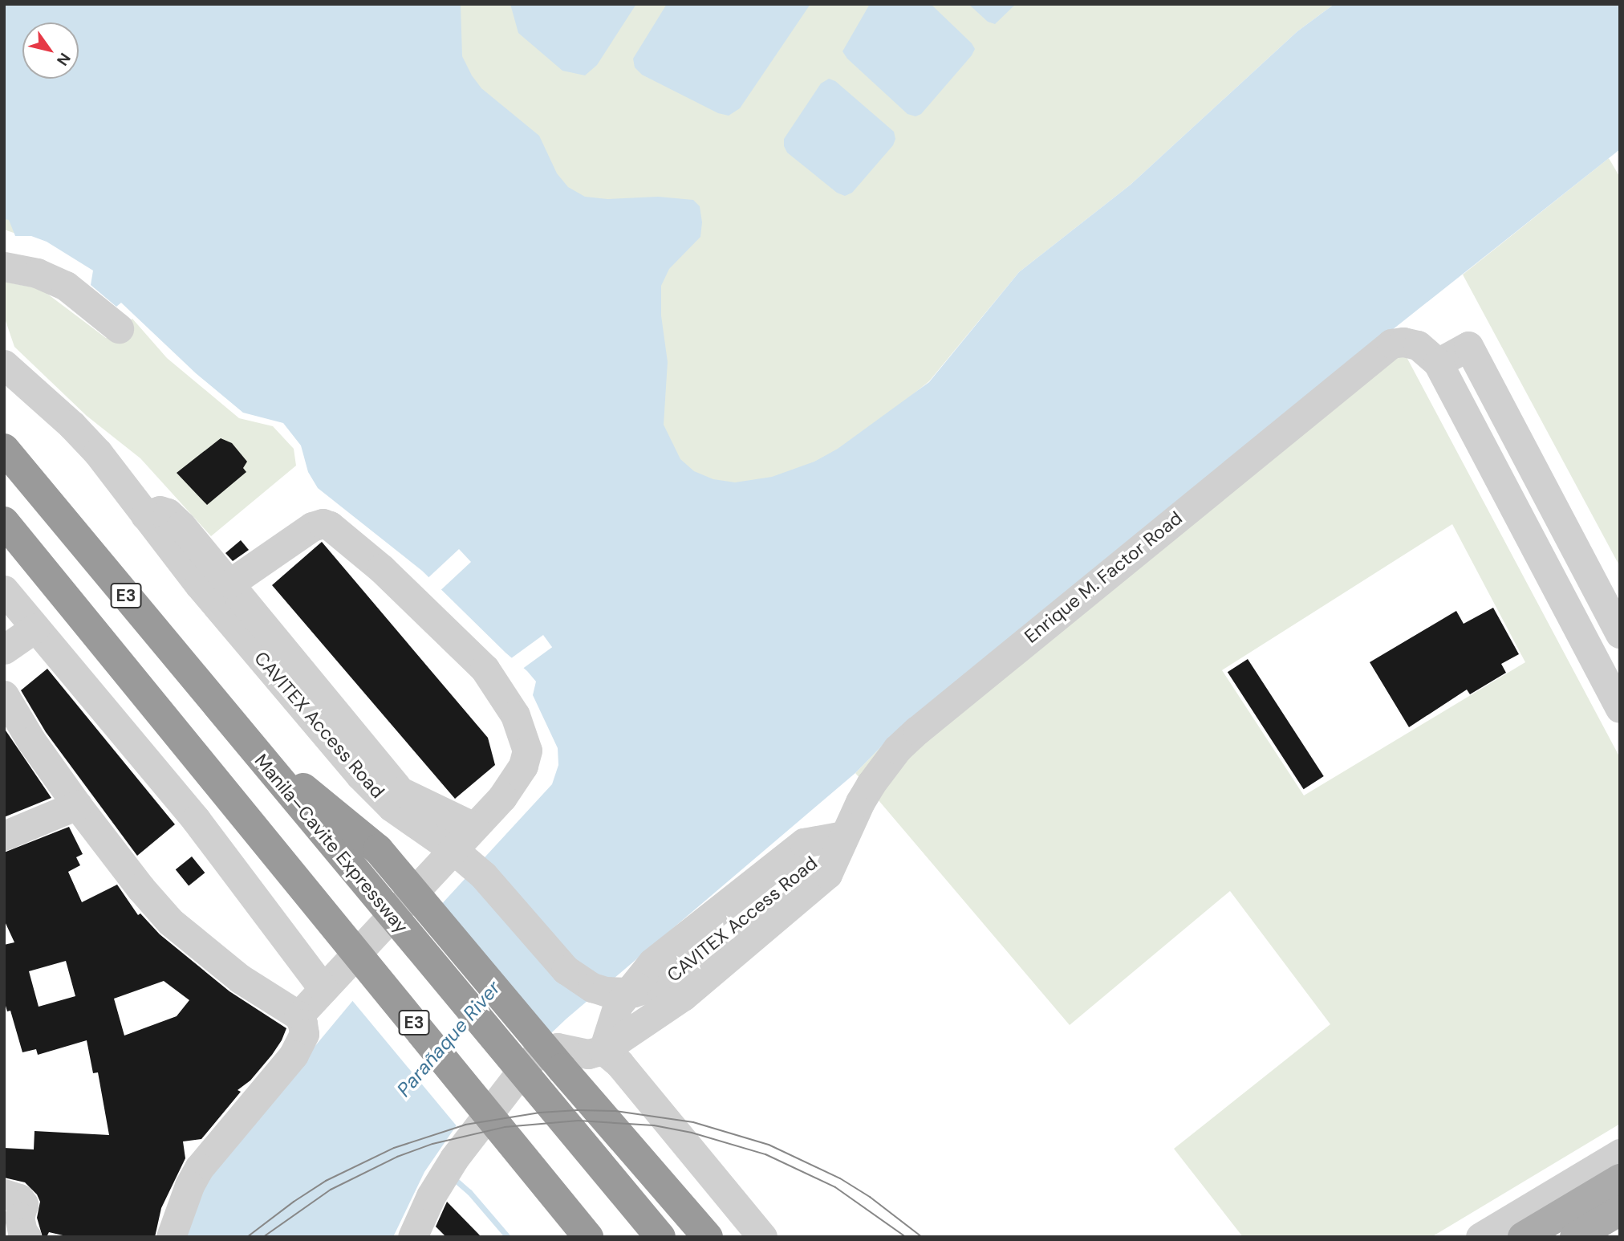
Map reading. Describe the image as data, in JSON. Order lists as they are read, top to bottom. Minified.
{"streets":{"highway":["E3","Manila–Cavite Expressway"],"street":["Enrique M. Factor Road","CAVITEX Access Road"]},"crossings":[["Enrique M. Factor Road","CAVITEX Access Road"]],"water":["Parañaque River"],"north":"bottom right"}
